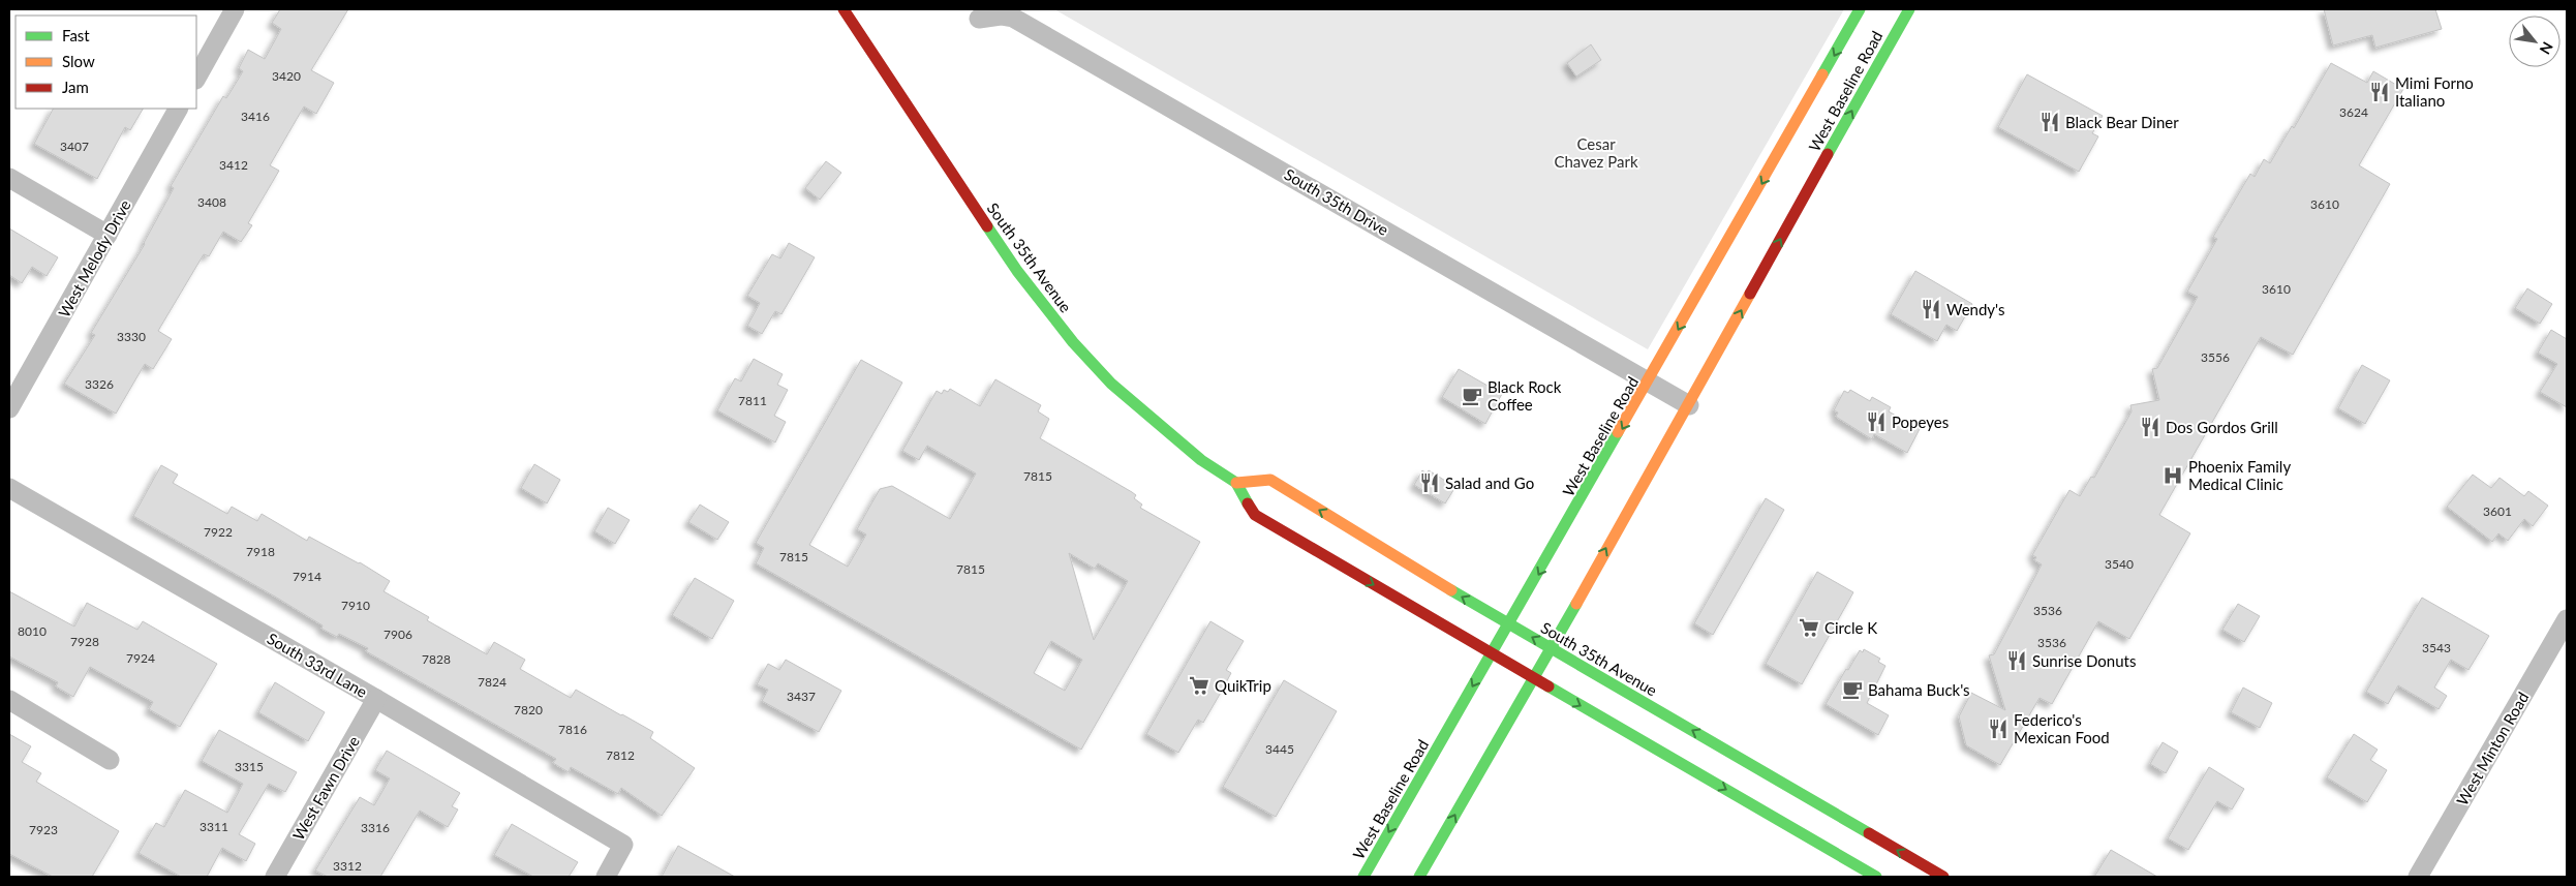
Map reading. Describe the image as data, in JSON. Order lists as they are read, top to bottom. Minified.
{"streets":{"main road":["West Baseline Road","South 35th Avenue"],"street":["South 35th Drive","West Melody Drive","South 33rd Lane","West Minton Road","West Fawn Drive"]},"crossings":[["West Baseline Road","South 35th Drive"],["West Baseline Road","South 35th Avenue"],["South 33rd Lane","West Fawn Drive"]],"parks":["Cesar Chavez Park"],"places":{"restaurant":["Mimi Forno Italiano","Black Bear Diner","Wendy's","Popeyes","Dos Gordos Grill","Salad and Go","Sunrise Donuts","Federico's Mexican Food"],"cafe":["Black Rock Coffee","Bahama Buck's"],"hospital":["Phoenix Family Medical Clinic"],"supermarket":["Circle K","QuikTrip"]},"house_numbers":["3420","3624","3416","3407","3412","3408","3610","3610","3330","3556","3326","7811","7815","3601","7922","7918","7815","3540","7815","7914","7910","3536","8010","7906","7928","3536","3543","7924","7828","7824","3437","7820","7816","3445","7812","3315","3311","3316","7923","3312"],"legend":["Fast","Slow","Jam"],"north":"bottom right"}
